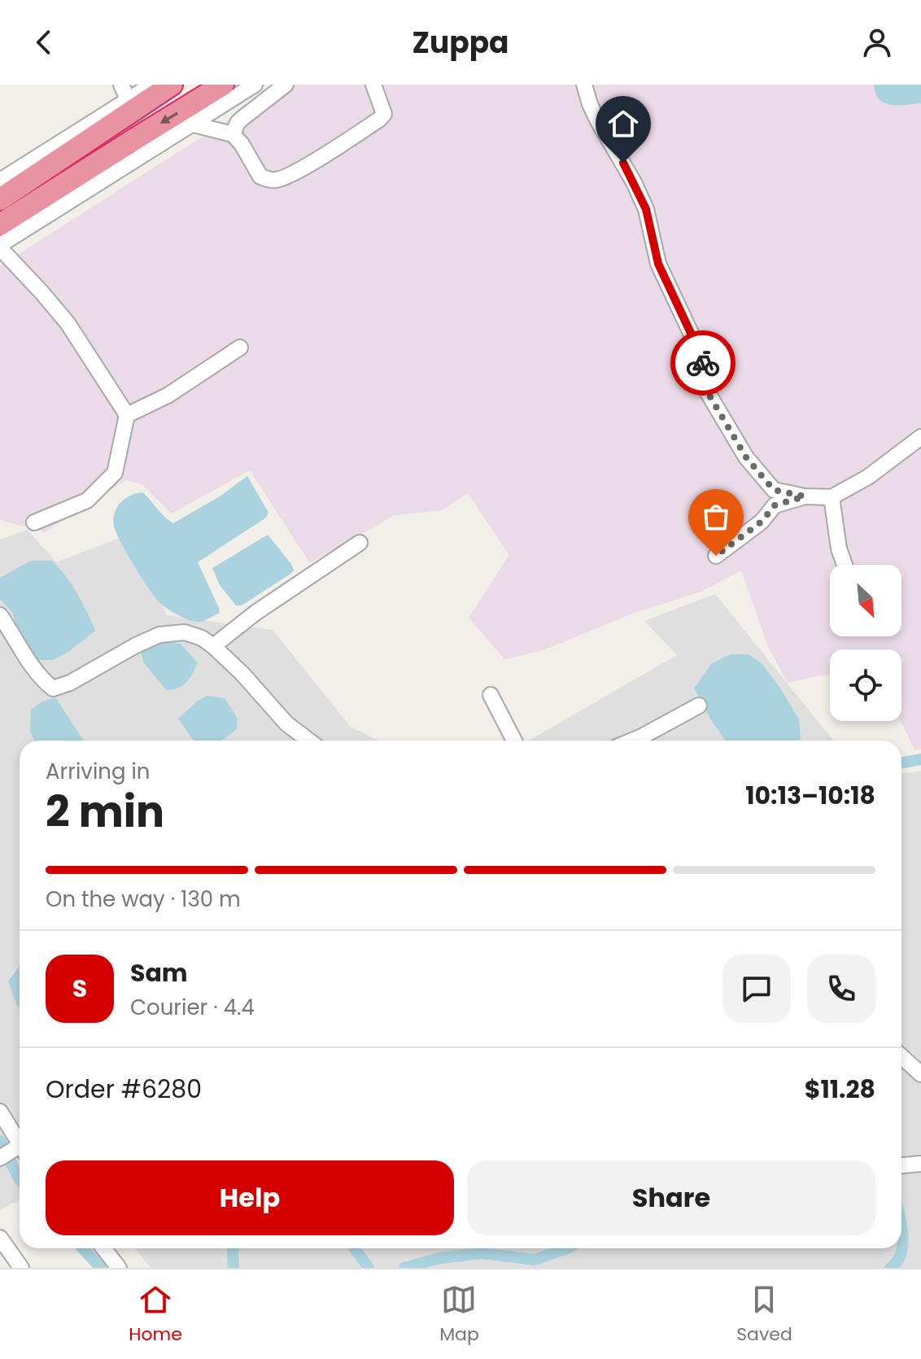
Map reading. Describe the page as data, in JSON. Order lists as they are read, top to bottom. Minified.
{"north":"bottom right","page":{"header":"Zuppa","heading":["2 min","Arriving in","10:13–10:18"],"panel":["Sam","Courier · 4.4","Order #6280","$11.28"],"bar":"On the way · 130 m","round":"S","buttons":["Help","Share"],"tabs":["Home","Map","Saved"]}}
